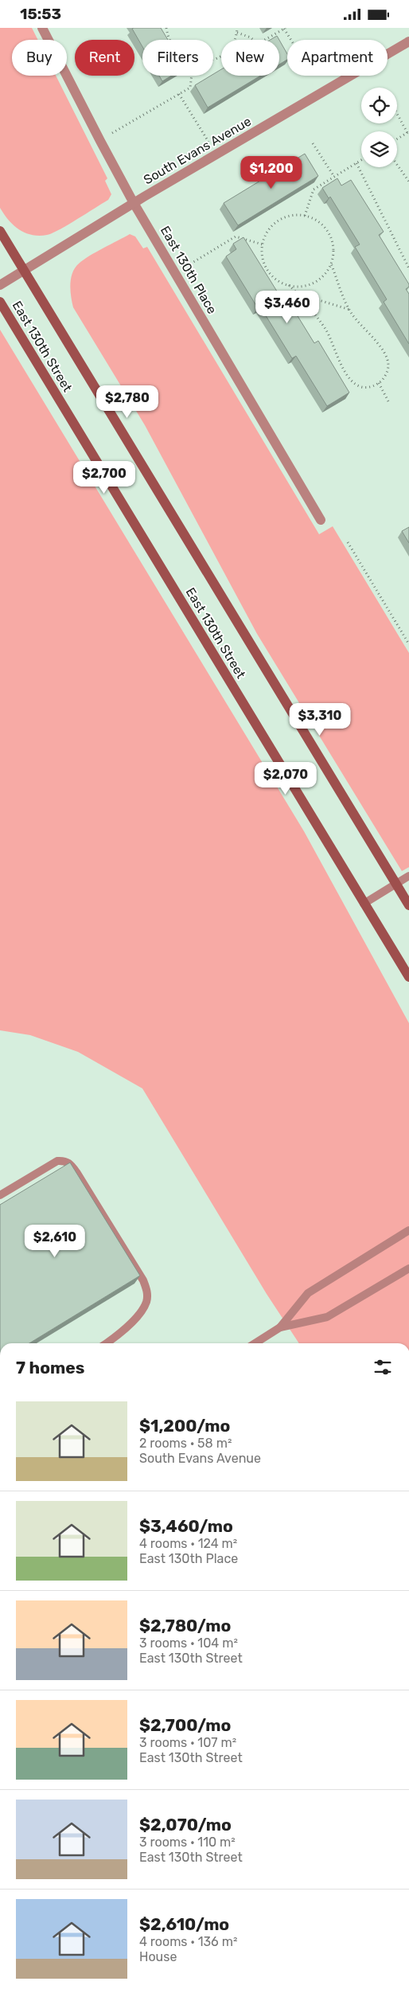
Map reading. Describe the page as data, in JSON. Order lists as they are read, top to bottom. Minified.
{"streets":{"main road":["East 130th Street"],"street":["South Evans Avenue","East 130th Place"]},"crossings":[["South Evans Avenue","East 130th Place"],["South Evans Avenue","East 130th Street"]],"page":{"status":"15:53","chip":["Buy","Rent","Filters","New","Apartment"],"price":["$1,200","$3,460","$2,780","$2,700","$3,310","$2,070","$2,610"],"heading":"7 homes","list":[{"name":"$1,200/mo","note":"2 rooms · 58 m² · South Evans Avenue"},{"name":"$3,460/mo","note":"4 rooms · 124 m² · East 130th Place"},{"name":"$2,780/mo","note":"3 rooms · 104 m² · East 130th Street"},{"name":"$2,700/mo","note":"3 rooms · 107 m² · East 130th Street"},{"name":"$2,070/mo","note":"3 rooms · 110 m² · East 130th Street"},{"name":"$2,610/mo","note":"4 rooms · 136 m² · House"}]}}
